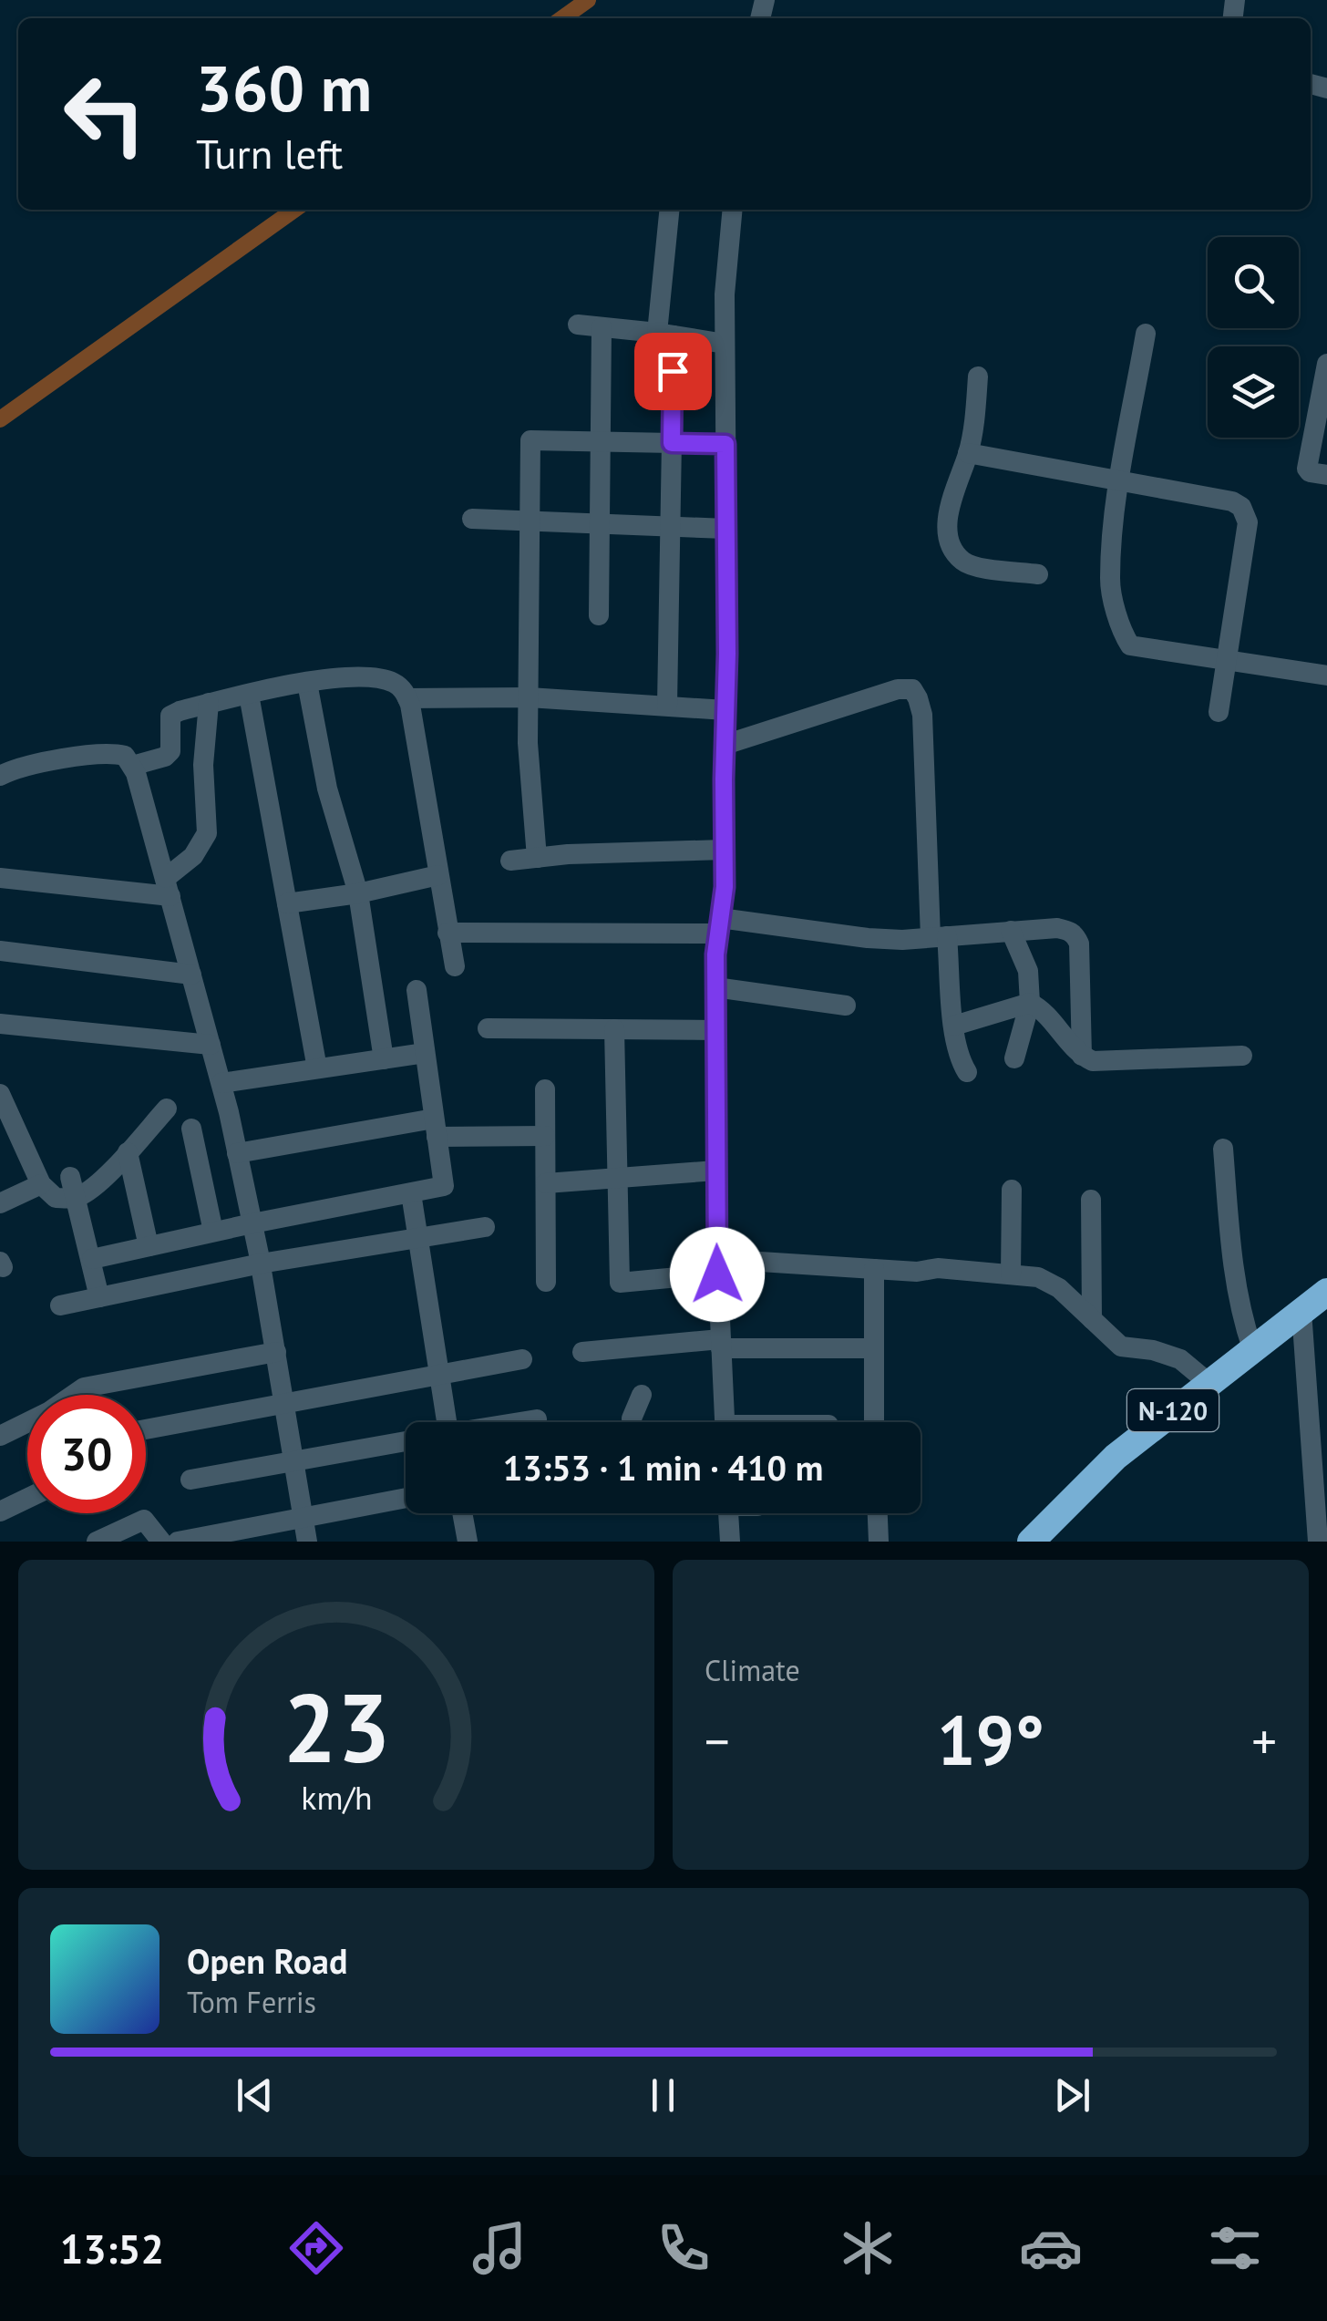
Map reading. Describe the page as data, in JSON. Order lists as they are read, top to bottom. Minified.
{"streets":{"highway":["N-120"]},"page":{"turn":["360 m","Turn left"],"limit":"30","trip":"13:53 · 1 min · 410 m","tile":"Climate","heat":["−","19°","+"],"song":["Open Road","Tom Ferris"],"tabs":"13:52","gauge":["23","km/h"]}}
